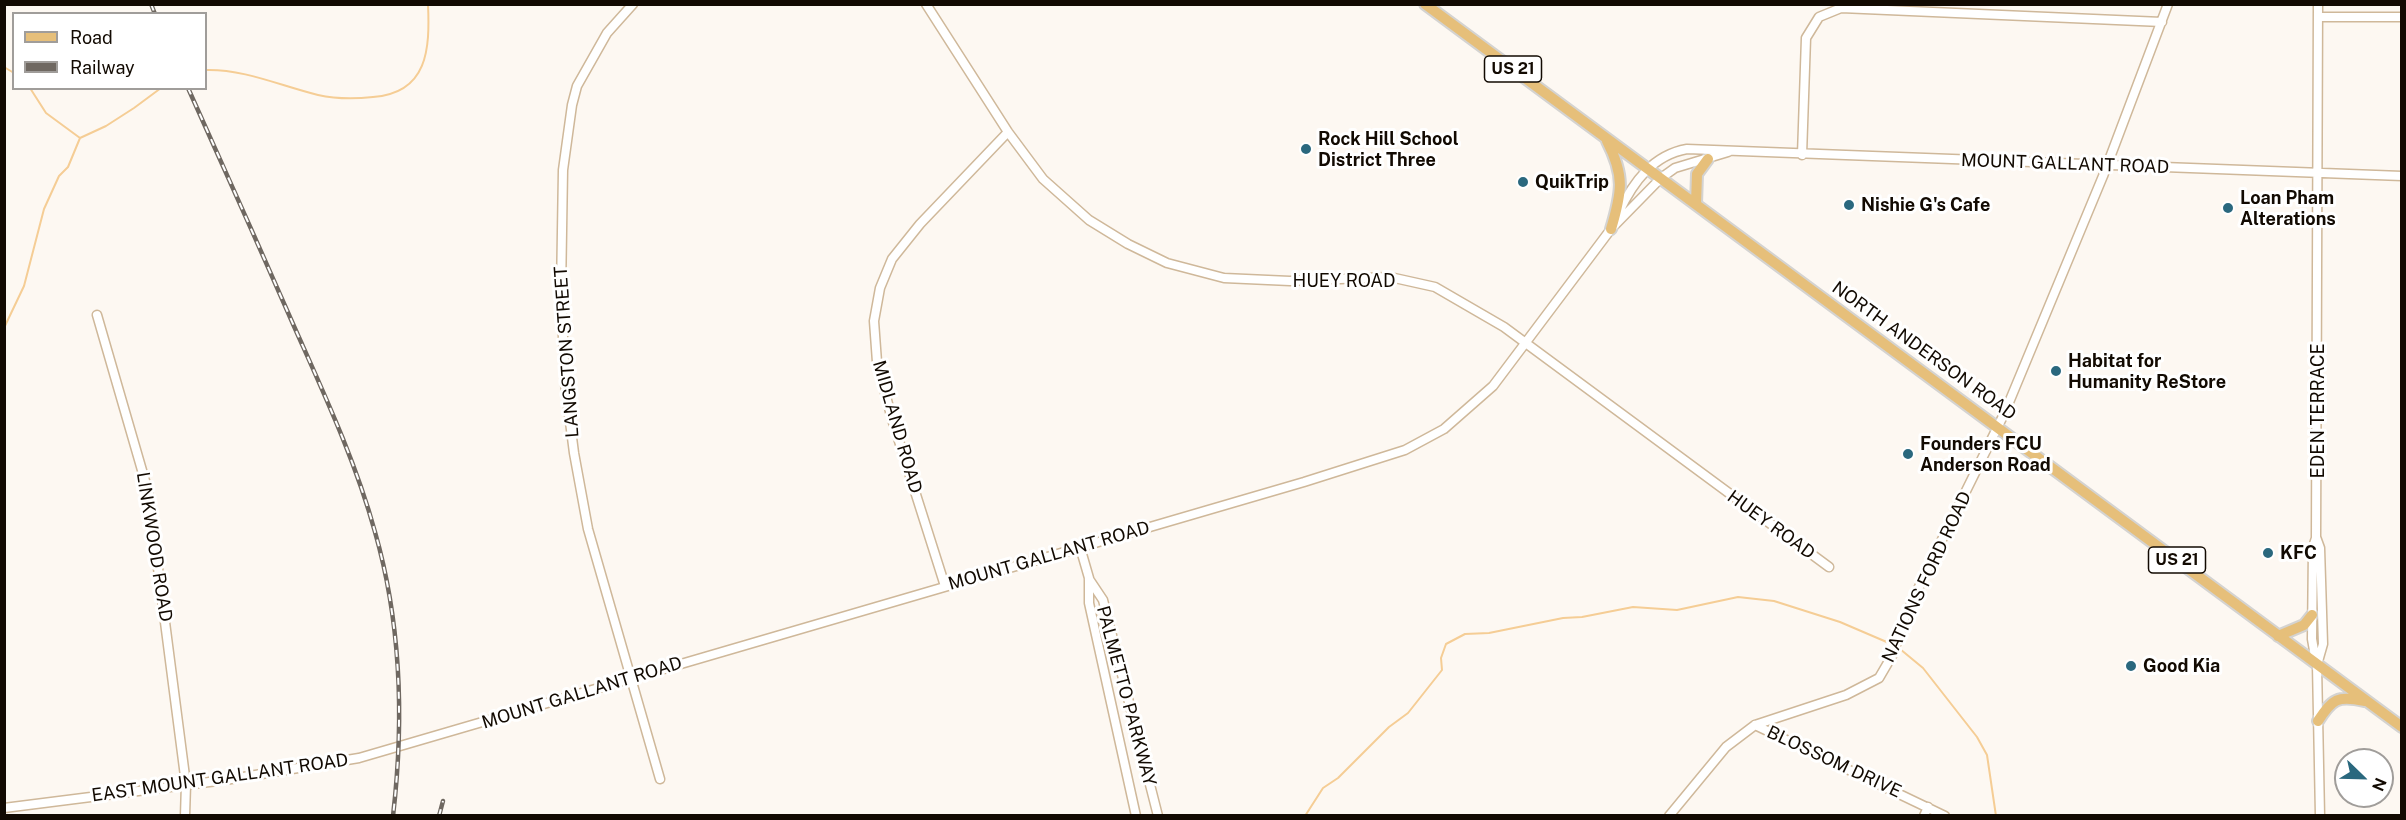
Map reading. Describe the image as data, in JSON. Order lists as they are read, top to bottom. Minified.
{"streets":{"main road":["US 21","NORTH ANDERSON ROAD"],"street":["MOUNT GALLANT ROAD","HUEY ROAD","LANGSTON STREET","EDEN TERRACE","MIDLAND ROAD","LINKWOOD ROAD","NATIONS FORD ROAD","PALMETTO PARKWAY","BLOSSOM DRIVE","EAST MOUNT GALLANT ROAD"]},"crossings":[["MOUNT GALLANT ROAD","HUEY ROAD"],["MOUNT GALLANT ROAD","NORTH ANDERSON ROAD"],["MOUNT GALLANT ROAD","LANGSTON STREET"],["MOUNT GALLANT ROAD","EDEN TERRACE"],["MOUNT GALLANT ROAD","MIDLAND ROAD"],["MOUNT GALLANT ROAD","NATIONS FORD ROAD"],["MOUNT GALLANT ROAD","PALMETTO PARKWAY"],["MOUNT GALLANT ROAD","EAST MOUNT GALLANT ROAD"],["HUEY ROAD","MIDLAND ROAD"],["NORTH ANDERSON ROAD","EDEN TERRACE"],["NORTH ANDERSON ROAD","NATIONS FORD ROAD"],["LINKWOOD ROAD","EAST MOUNT GALLANT ROAD"],["NATIONS FORD ROAD","BLOSSOM DRIVE"]],"places":["Rock Hill School District Three","QuikTrip","Nishie G's Cafe","Loan Pham Alterations","Habitat for Humanity ReStore","Founders FCU Anderson Road","KFC","Good Kia"],"legend":["Road","Railway"],"north":"bottom right"}
